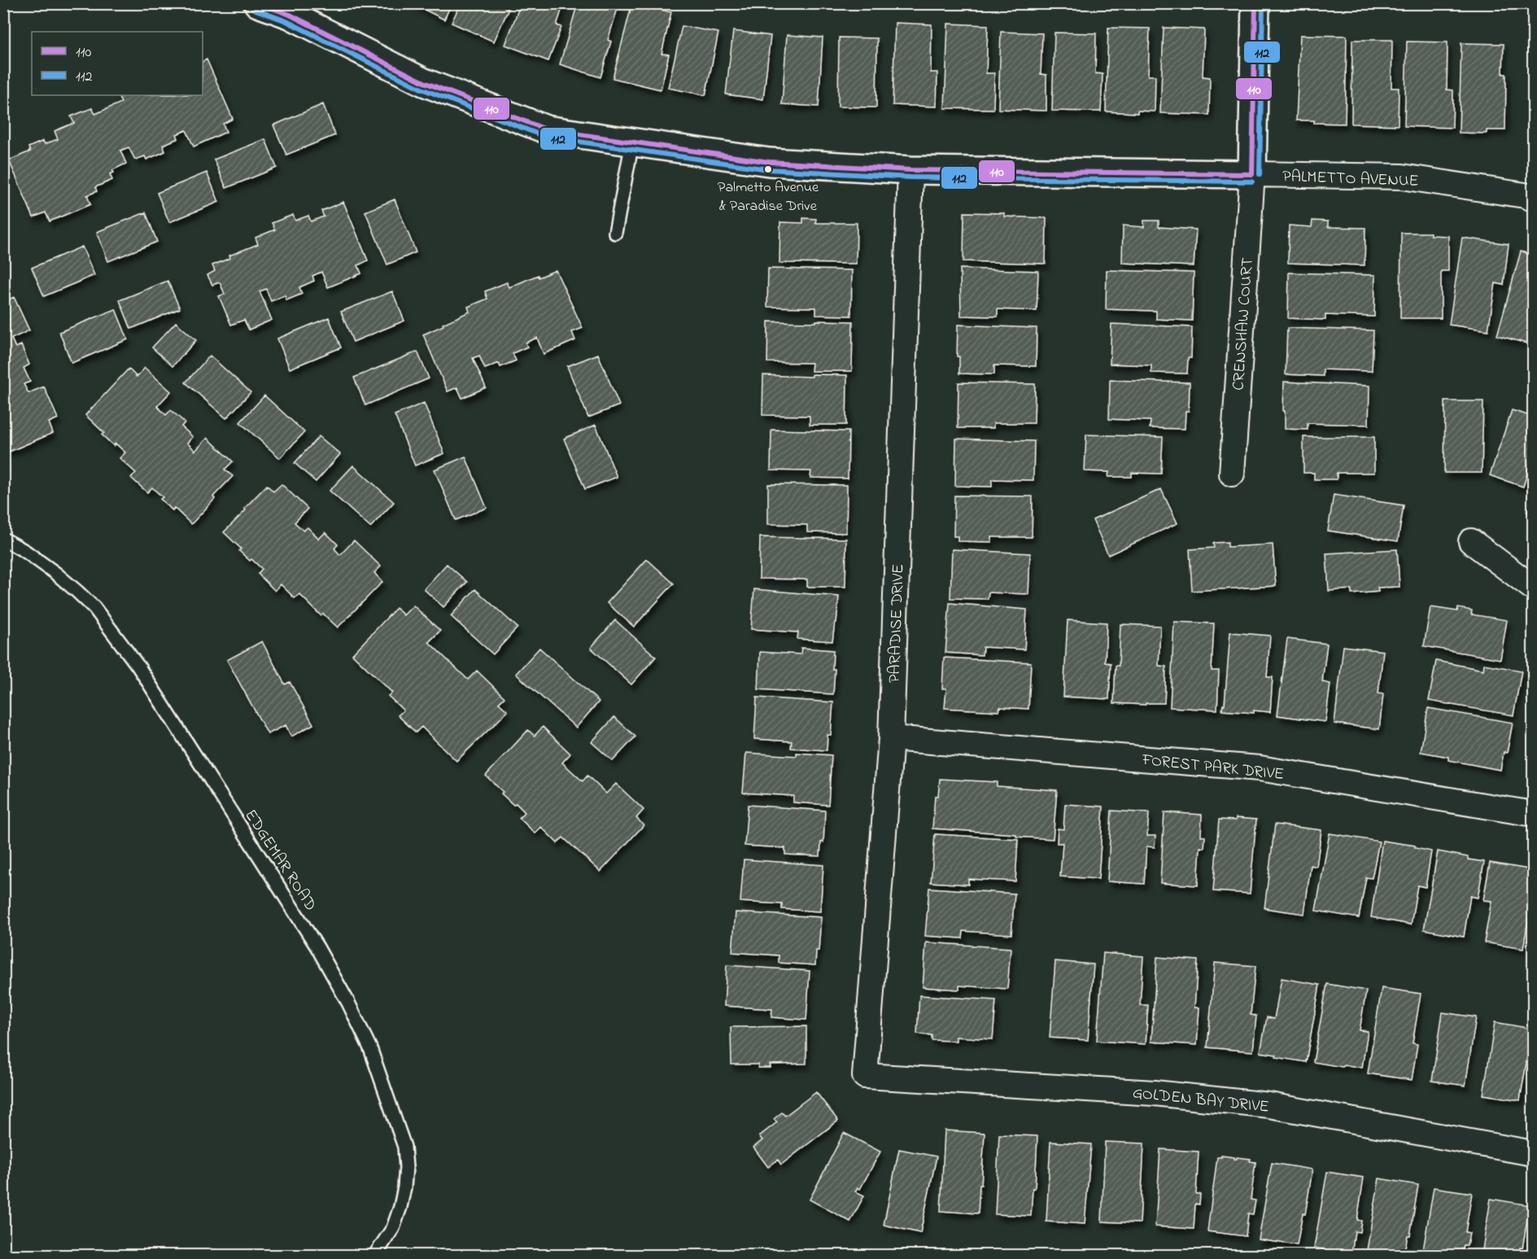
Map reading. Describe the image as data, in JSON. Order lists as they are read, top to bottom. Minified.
{"streets":{"street":["PALMETTO AVENUE","CRENSHAW COURT","PARADISE DRIVE","FOREST PARK DRIVE","GOLDEN BAY DRIVE"],"lane":["EDGEMAR ROAD"]},"crossings":[["PALMETTO AVENUE","CRENSHAW COURT"],["PALMETTO AVENUE","PARADISE DRIVE"],["PARADISE DRIVE","FOREST PARK DRIVE"],["PARADISE DRIVE","GOLDEN BAY DRIVE"]],"places":["Palmetto Avenue & Paradise Drive"],"lines":["transit line 110","transit line 112"],"legend":["110","112"]}
